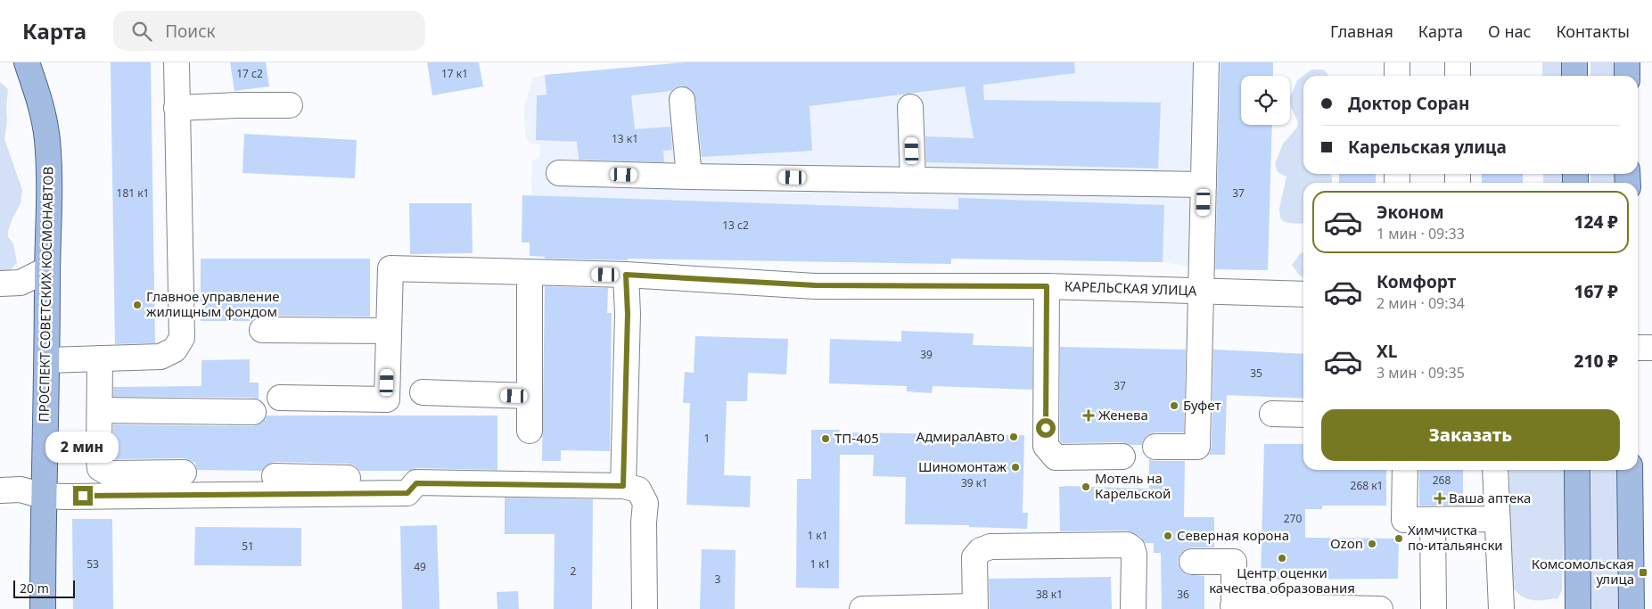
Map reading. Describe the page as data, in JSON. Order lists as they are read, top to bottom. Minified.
{"streets":{"main road":["ПРОСПЕКТ СОВЕТСКИХ КОСМОНАВТОВ"],"street":["КАРЕЛЬСКАЯ УЛИЦА"]},"places":{"other":["Главное управление жилищным фондом","Буфет","АдмиралАвто","ТП-405","Шиномонтаж","Мотель на Карельской","Северная корона","Химчистка по-итальянски","Ozon","Центр оценки качества образования"],"health":["Женева","Ваша аптека"],"transit":["Комсомольская улица"]},"house_numbers":["17 с2","17 к1","13 к1","181 к1","37","13 с2","39","35","37","1","268","39 к1","268 к1","270","1 к1","51","53","1 к1","49","2","3","38 к1","36"],"scale_bar":"20 m","page":{"header":"Карта","search":"Поиск","nav":["Главная","Карта","О нас","Контакты"],"banner":["Доктор Соран","Карельская улица"],"list":[{"name":"Эконом","note":"1 мин · 09:33","value":"124 ₽"},{"name":"Комфорт","note":"2 мин · 09:34","value":"167 ₽"},{"name":"XL","note":"3 мин · 09:35","value":"210 ₽"}],"buttons":"Заказать","bubble":"2 мин","scale":"20 m"}}
